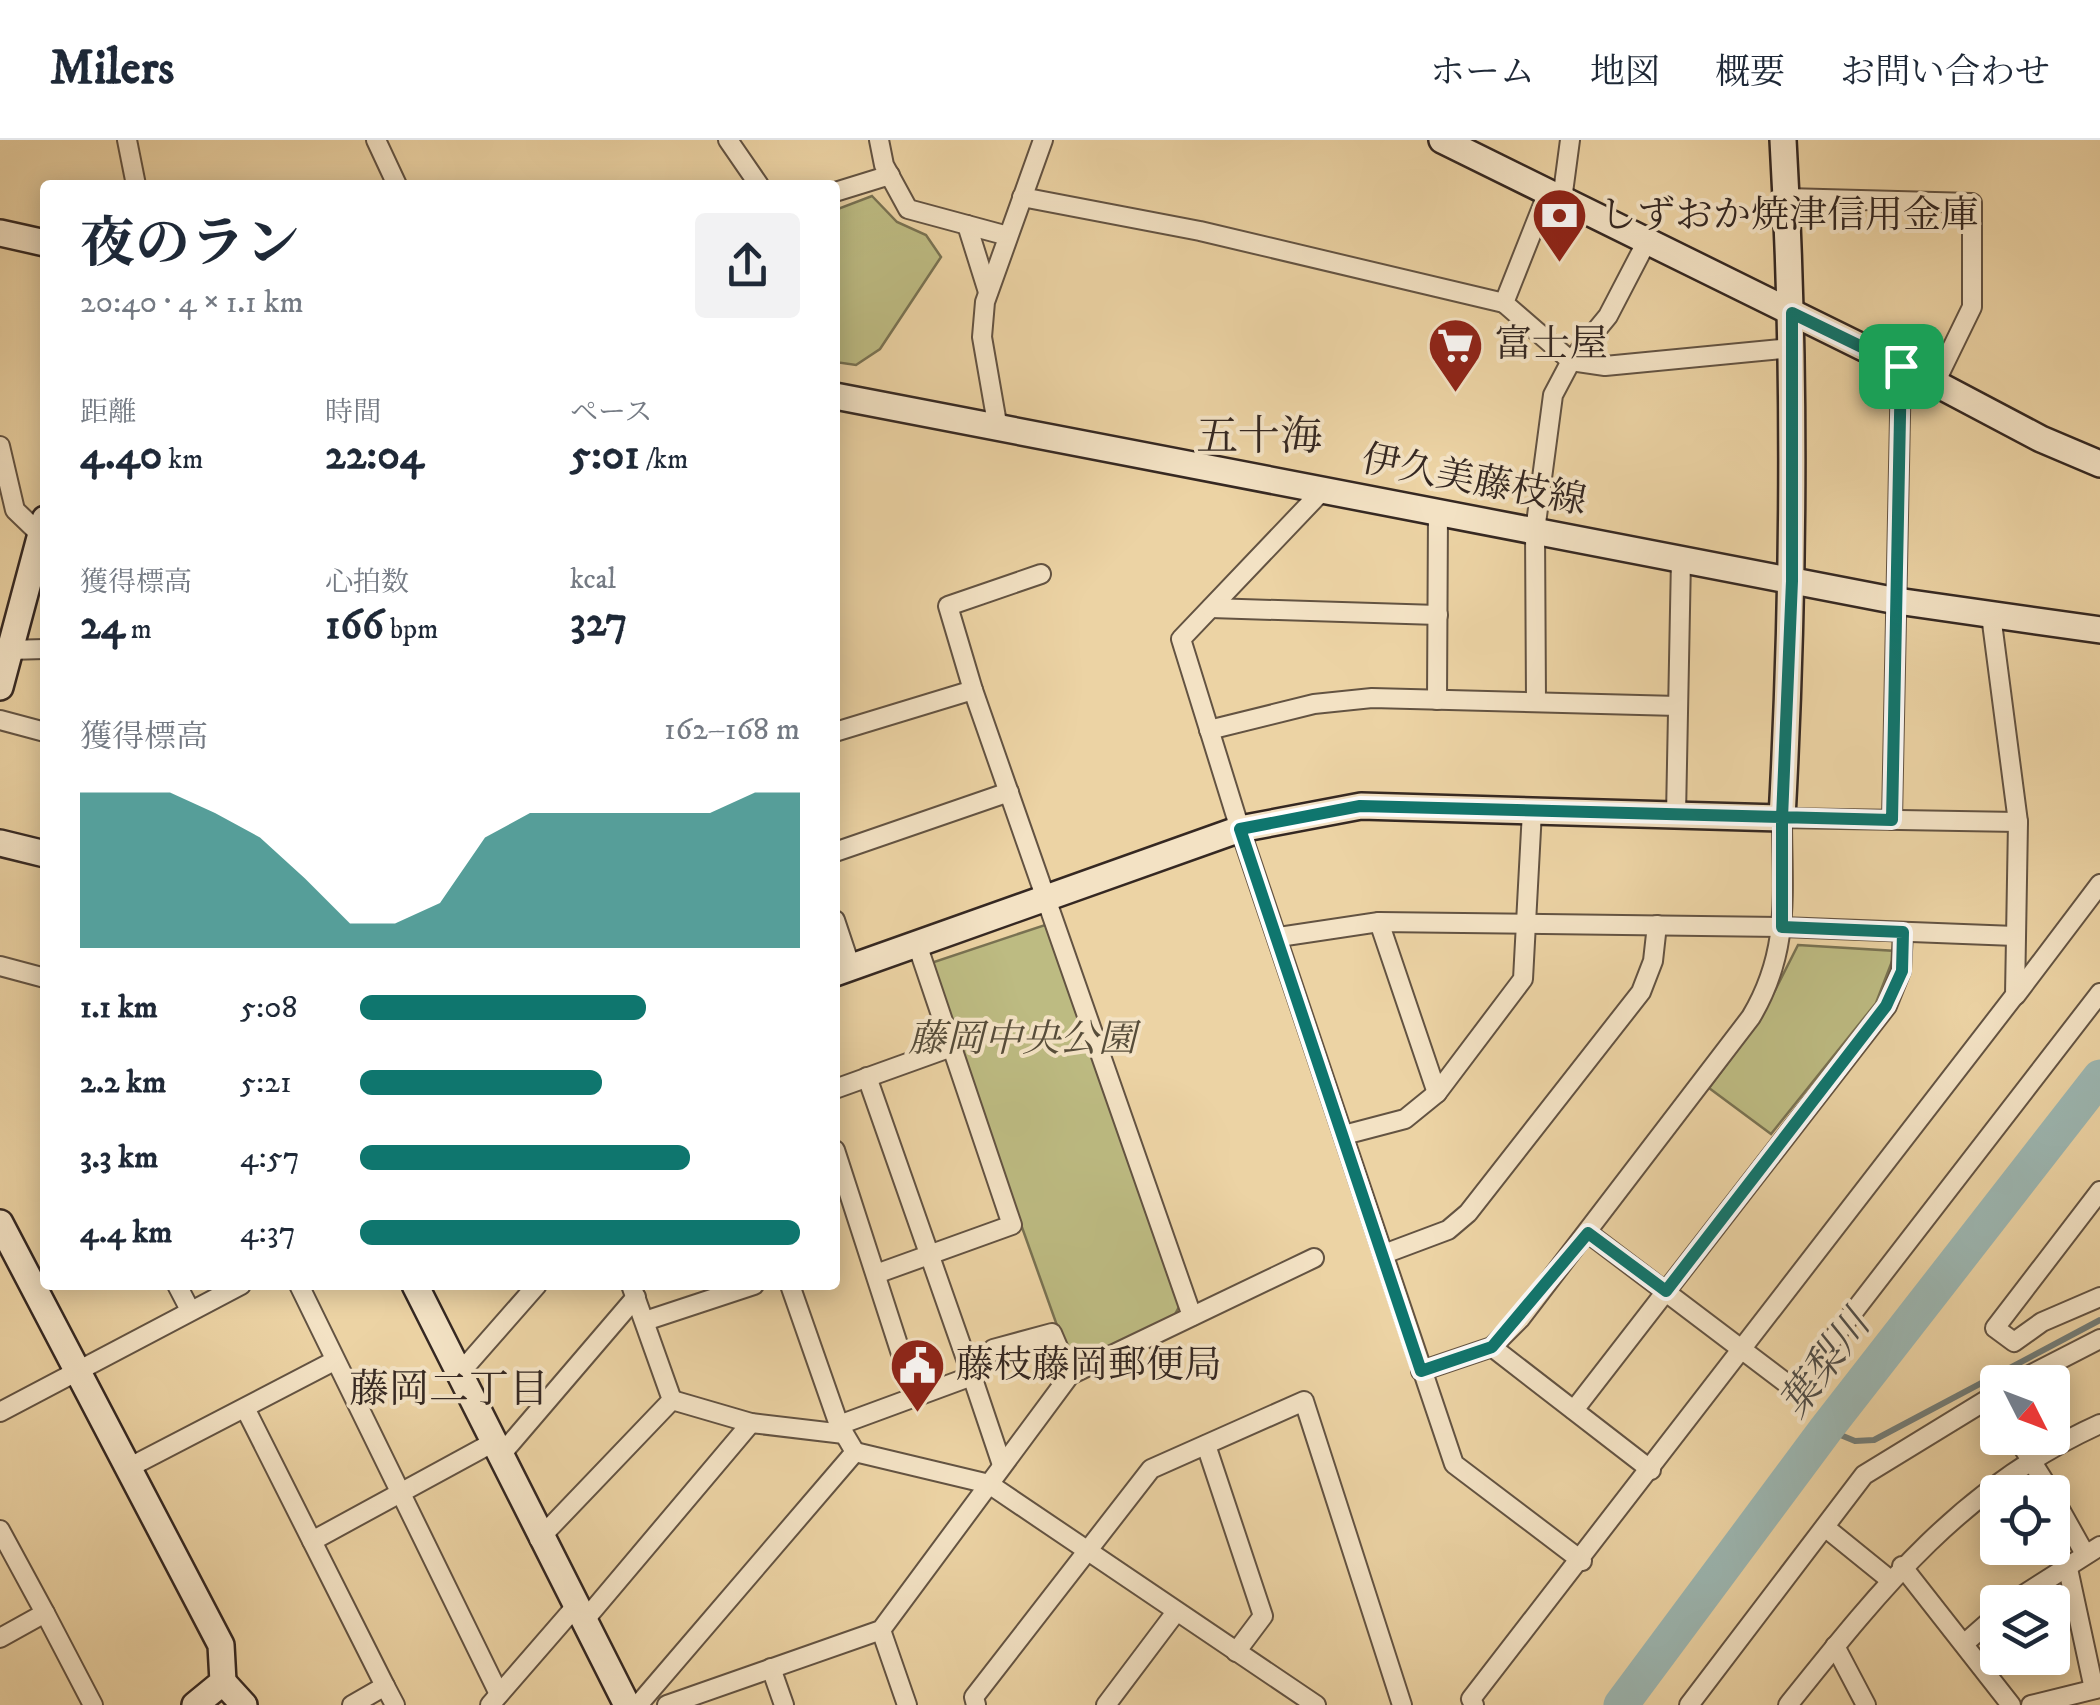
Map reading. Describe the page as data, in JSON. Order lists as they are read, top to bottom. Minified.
{"streets":{"street":["伊久美藤枝線"]},"districts":["五十海","藤岡二丁目"],"water":["葉梨川"],"parks":["藤岡中央公園"],"places":{"bank":["しずおか焼津信用金庫"],"supermarket":["富士屋"],"public building":["藤枝藤岡郵便局"]},"north":"bottom right","page":{"header":"Milers","nav":["ホーム","地図","概要","お問い合わせ"],"heading":["夜のラン","20:40 · 4 × 1.1 km"],"stats":[["距離","4.40 km"],["時間","22:04"],["ペース","5:01 /km"],["獲得標高","24 m"],["心拍数","166 bpm"],["kcal","327"]],"chart":["獲得標高","162–168 m"],"list":[{"name":"1.1 km","note":"5:08"},{"name":"2.2 km","note":"5:21"},{"name":"3.3 km","note":"4:57"},{"name":"4.4 km","note":"4:37"}]}}
